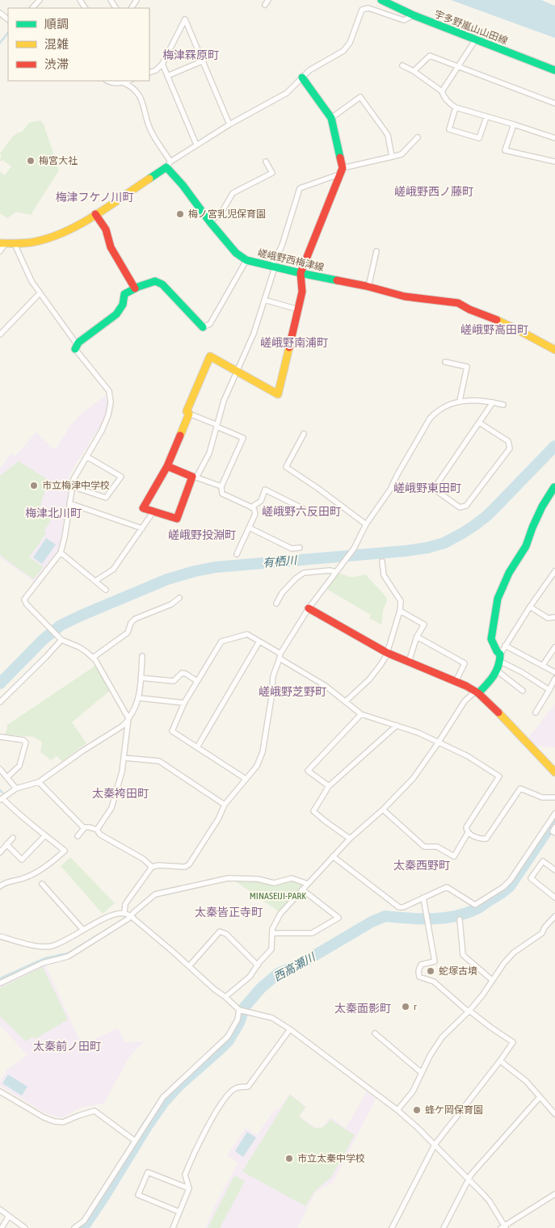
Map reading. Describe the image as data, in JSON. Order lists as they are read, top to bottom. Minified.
{"streets":{"street":["宇多野嵐山山田線","嵯峨野西梅津線"]},"districts":["梅津罧原町","嵯峨野西ノ藤町","梅津フケノ川町","嵯峨野高田町","嵯峨野南浦町","嵯峨野東田町","嵯峨野六反田町","梅津北川町","嵯峨野投淵町","嵯峨野芝野町","太秦袴田町","太秦西野町","太秦皆正寺町","太秦面影町","太秦前ノ田町"],"water":["有栖川","西高瀬川"],"parks":["MINASEIJI-PARK"],"places":["梅宮大社","梅ノ宮乳児保育園","市立梅津中学校","蛇塚古墳","r","蜂ケ岡保育園","市立太秦中学校"],"legend":["順調","混雑","渋滞"]}
